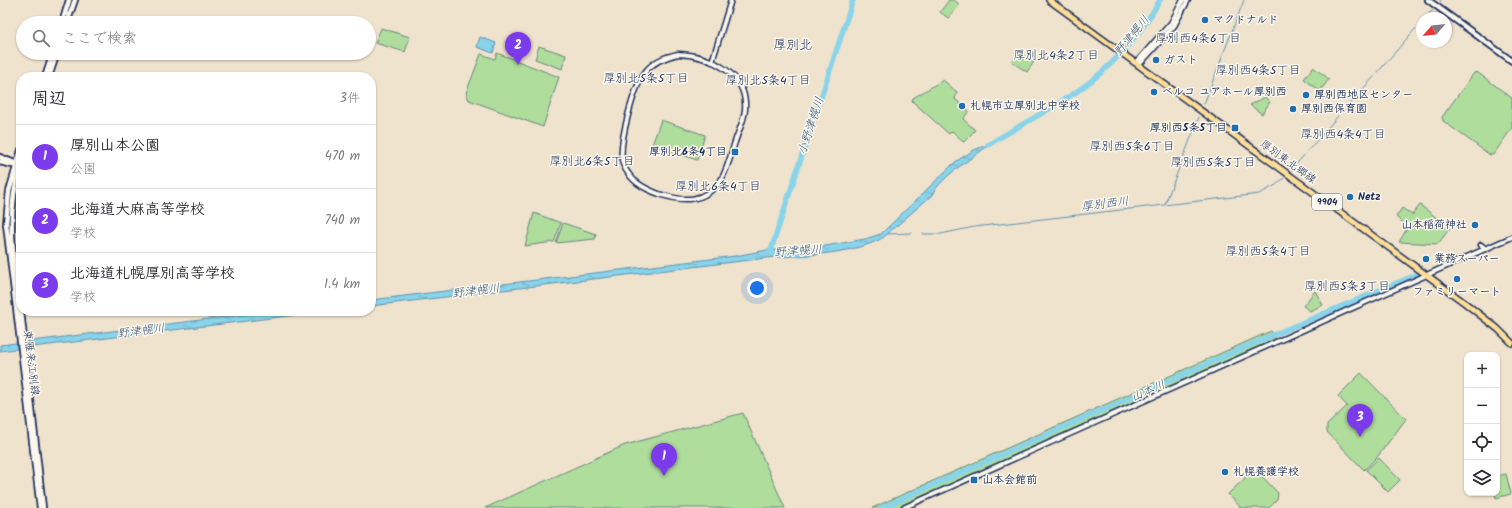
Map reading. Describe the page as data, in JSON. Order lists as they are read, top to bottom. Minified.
{"streets":{"main road":["厚別東北郷線","9904","東雁来江別線"]},"districts":["厚別西4条6丁目","厚別北","厚別北4条2丁目","厚別西4条5丁目","厚別北5条5丁目","厚別北5条4丁目","厚別西4条4丁目","厚別西5条6丁目","厚別北6条5丁目","厚別西5条5丁目","厚別北6条4丁目","厚別西5条4丁目","厚別西5条3丁目"],"water":["野津幌川","小野津幌川","厚別西川","山本川"],"places":{"other":["マクドナルド","ガスト","ベルコ ユアホール厚別西","厚別西地区センター","札幌市立厚別北中学校","厚別西保育園","Netz","山本稲荷神社","業務スーパー","ファミリーマート","札幌養護学校"],"transit":["厚別西5条5丁目","厚別北6条4丁目","山本会館前"]},"north":"bottom left","page":{"search":"ここで検索","pins":["2","3","1"],"heading":["周辺","3件"],"list":[{"mark":"1","name":"厚別山本公園","note":"公園","value":"470 m"},{"mark":"2","name":"北海道大麻高等学校","note":"学校","value":"740 m"},{"mark":"3","name":"北海道札幌厚別高等学校","note":"学校","value":"1.4 km"}],"map_buttons":["+","−"]}}
